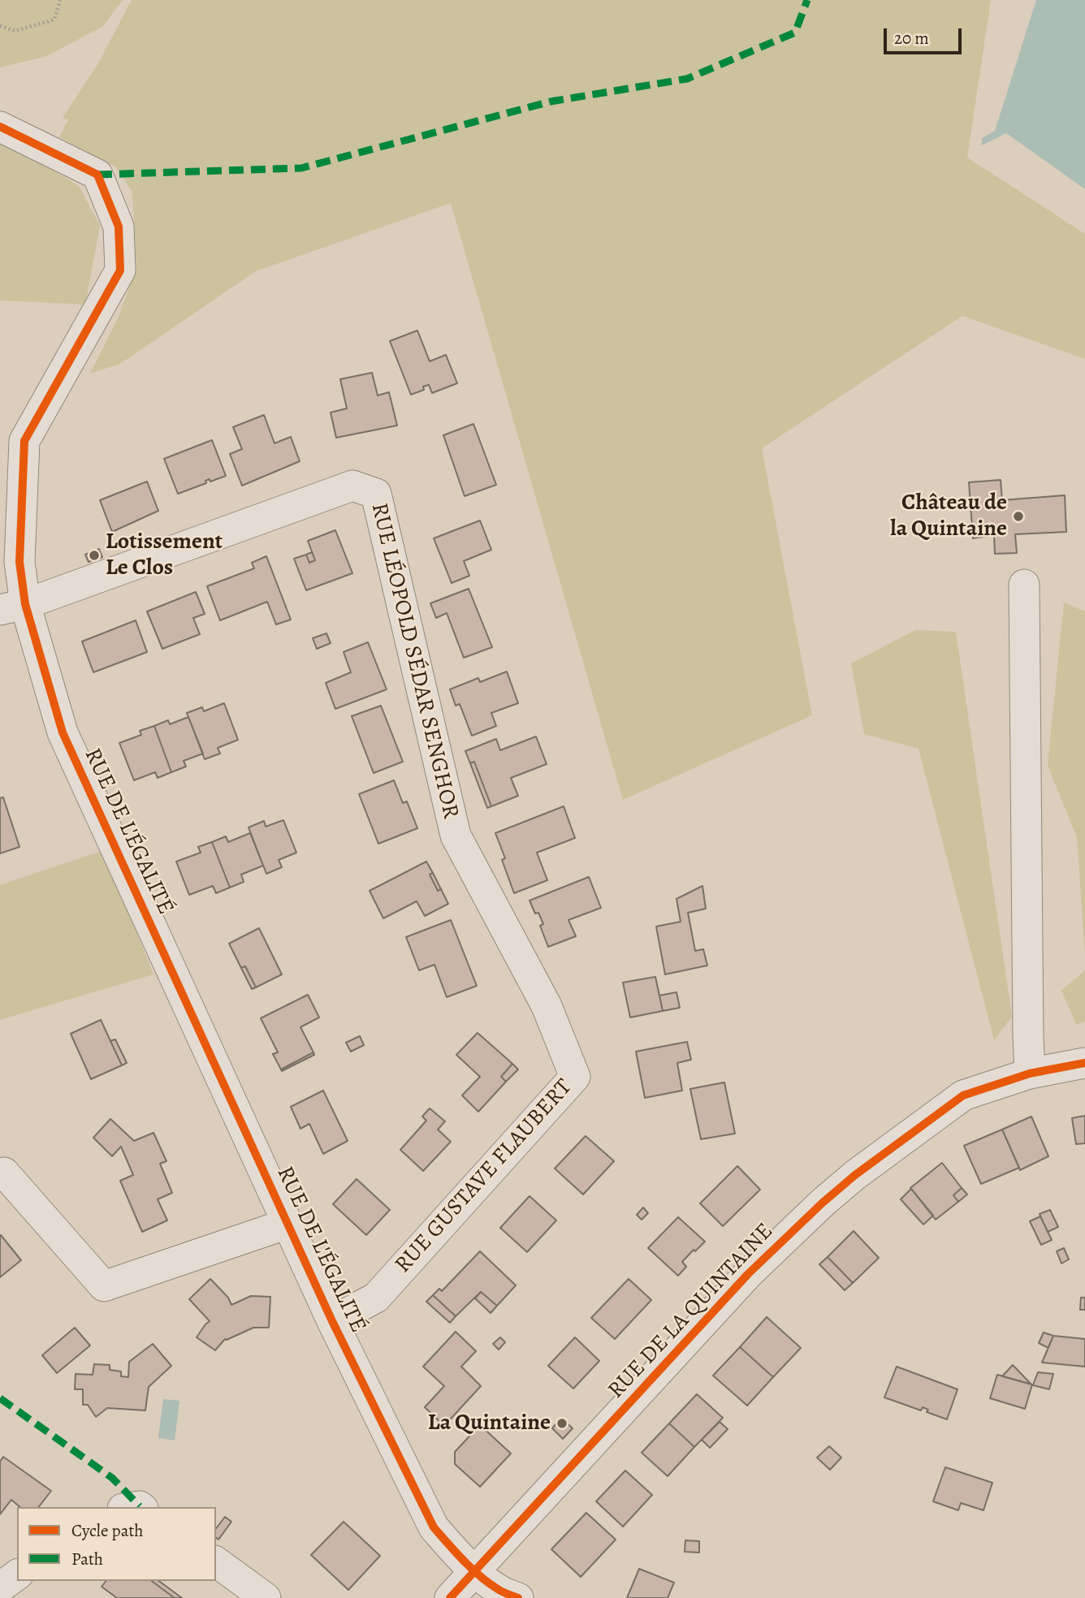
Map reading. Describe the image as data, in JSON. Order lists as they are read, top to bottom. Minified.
{"streets":{"street":["RUE LÉOPOLD SÉDAR SENGHOR","RUE DE L'ÉGALITÉ","RUE GUSTAVE FLAUBERT","RUE DE LA QUINTAINE"]},"crossings":[["RUE LÉOPOLD SÉDAR SENGHOR","RUE DE L'ÉGALITÉ"],["RUE LÉOPOLD SÉDAR SENGHOR","RUE GUSTAVE FLAUBERT"],["RUE DE L'ÉGALITÉ","RUE GUSTAVE FLAUBERT"],["RUE DE L'ÉGALITÉ","RUE DE LA QUINTAINE"]],"places":["Château de la Quintaine","Lotissement Le Clos","La Quintaine"],"legend":["Cycle path","Path"],"scale_bar":"20 m"}
